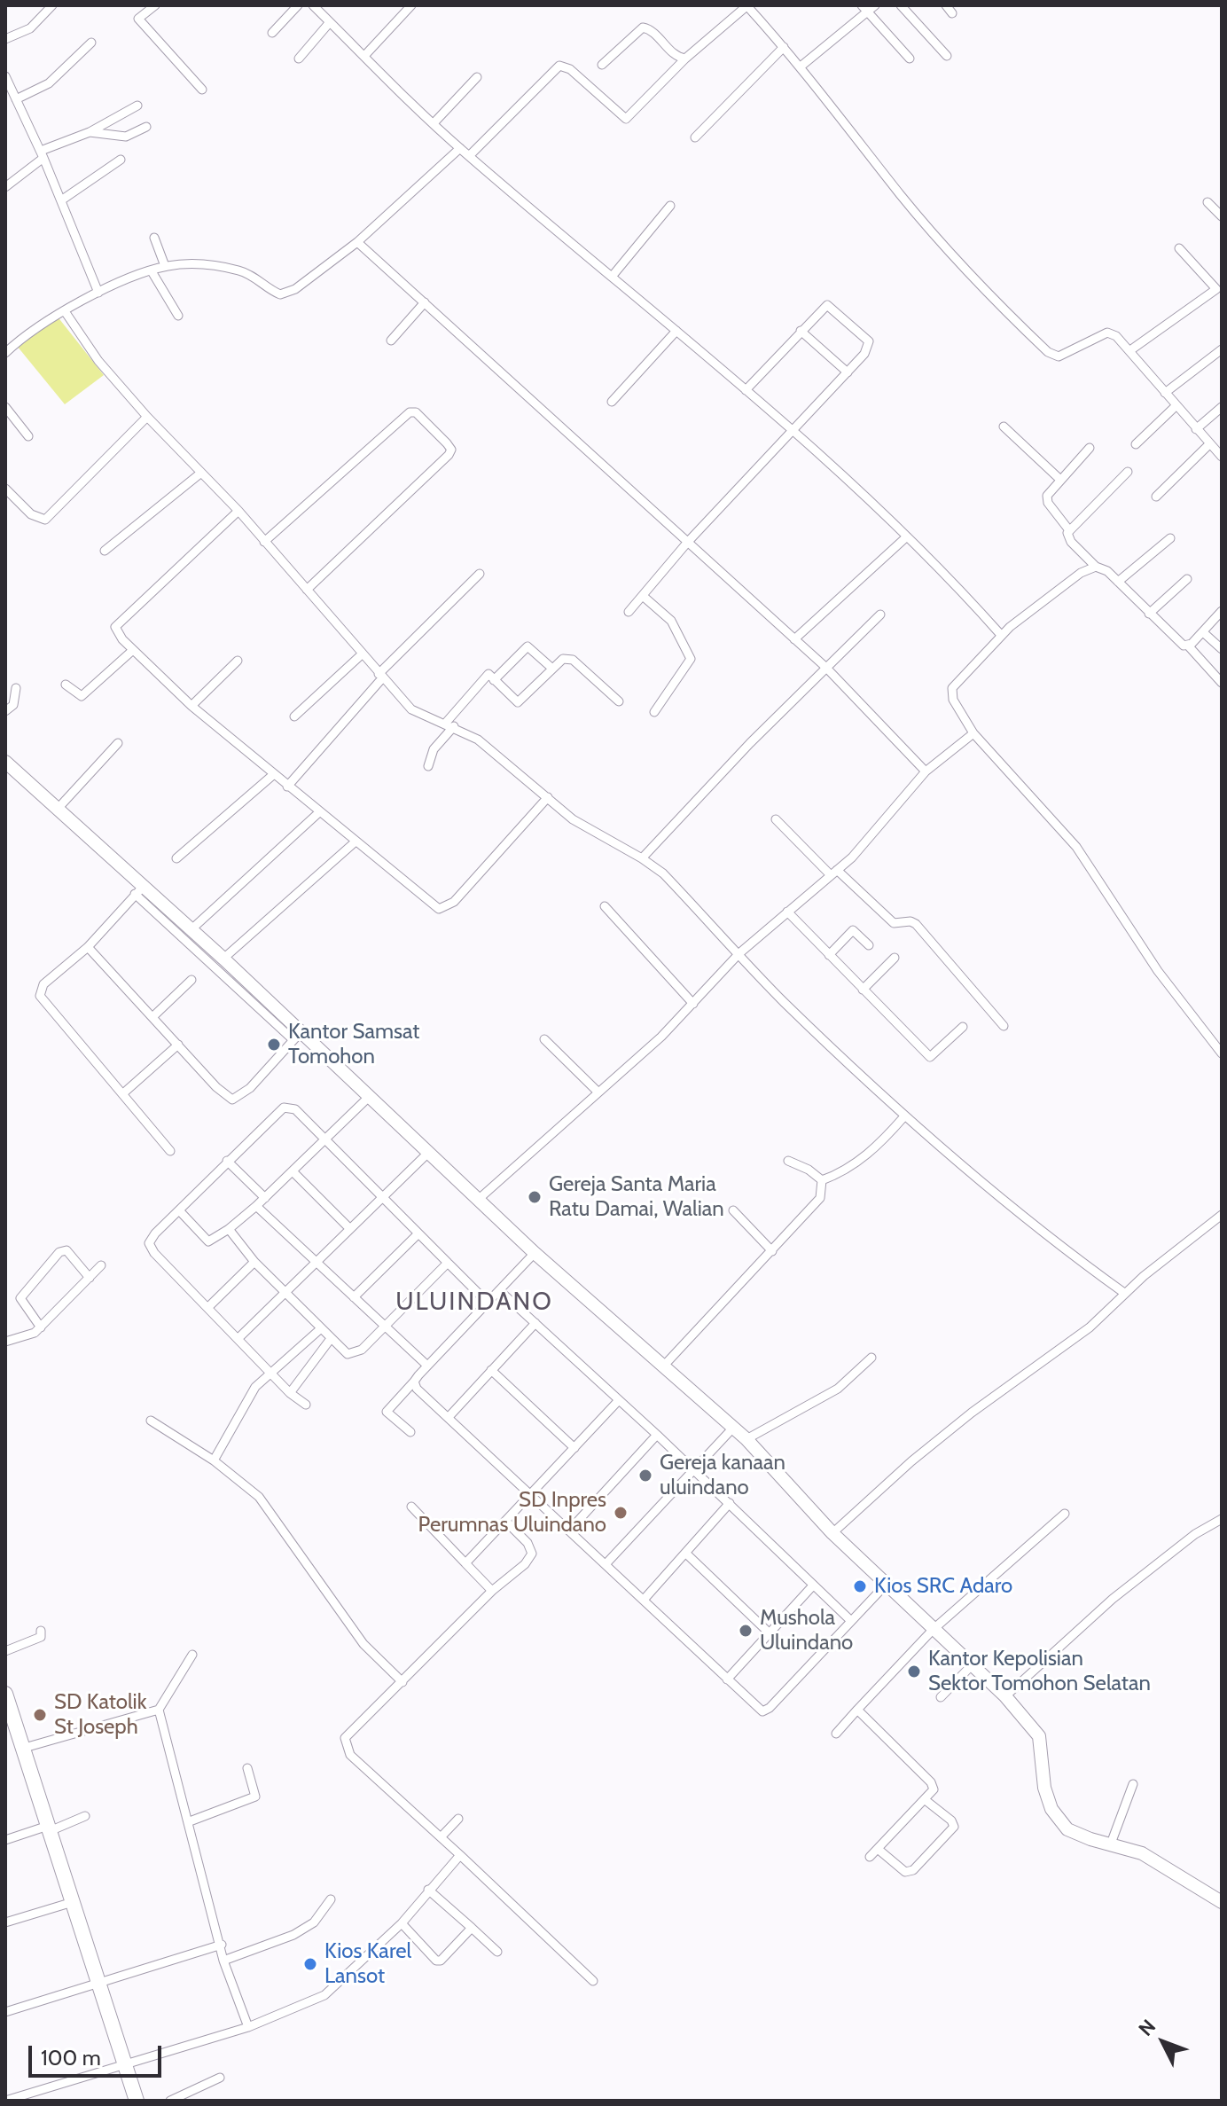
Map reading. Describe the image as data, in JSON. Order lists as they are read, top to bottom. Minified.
{"districts":["ULUINDANO"],"places":["Kantor Samsat Tomohon","Gereja Santa Maria Ratu Damai, Walian","Gereja kanaan uluindano","SD Inpres Perumnas Uluindano","Kios SRC Adaro","Mushola Uluindano","Kantor Kepolisian Sektor Tomohon Selatan","SD Katolik St Joseph","Kios Karel Lansot"],"scale_bar":"100 m","north":"top left"}
